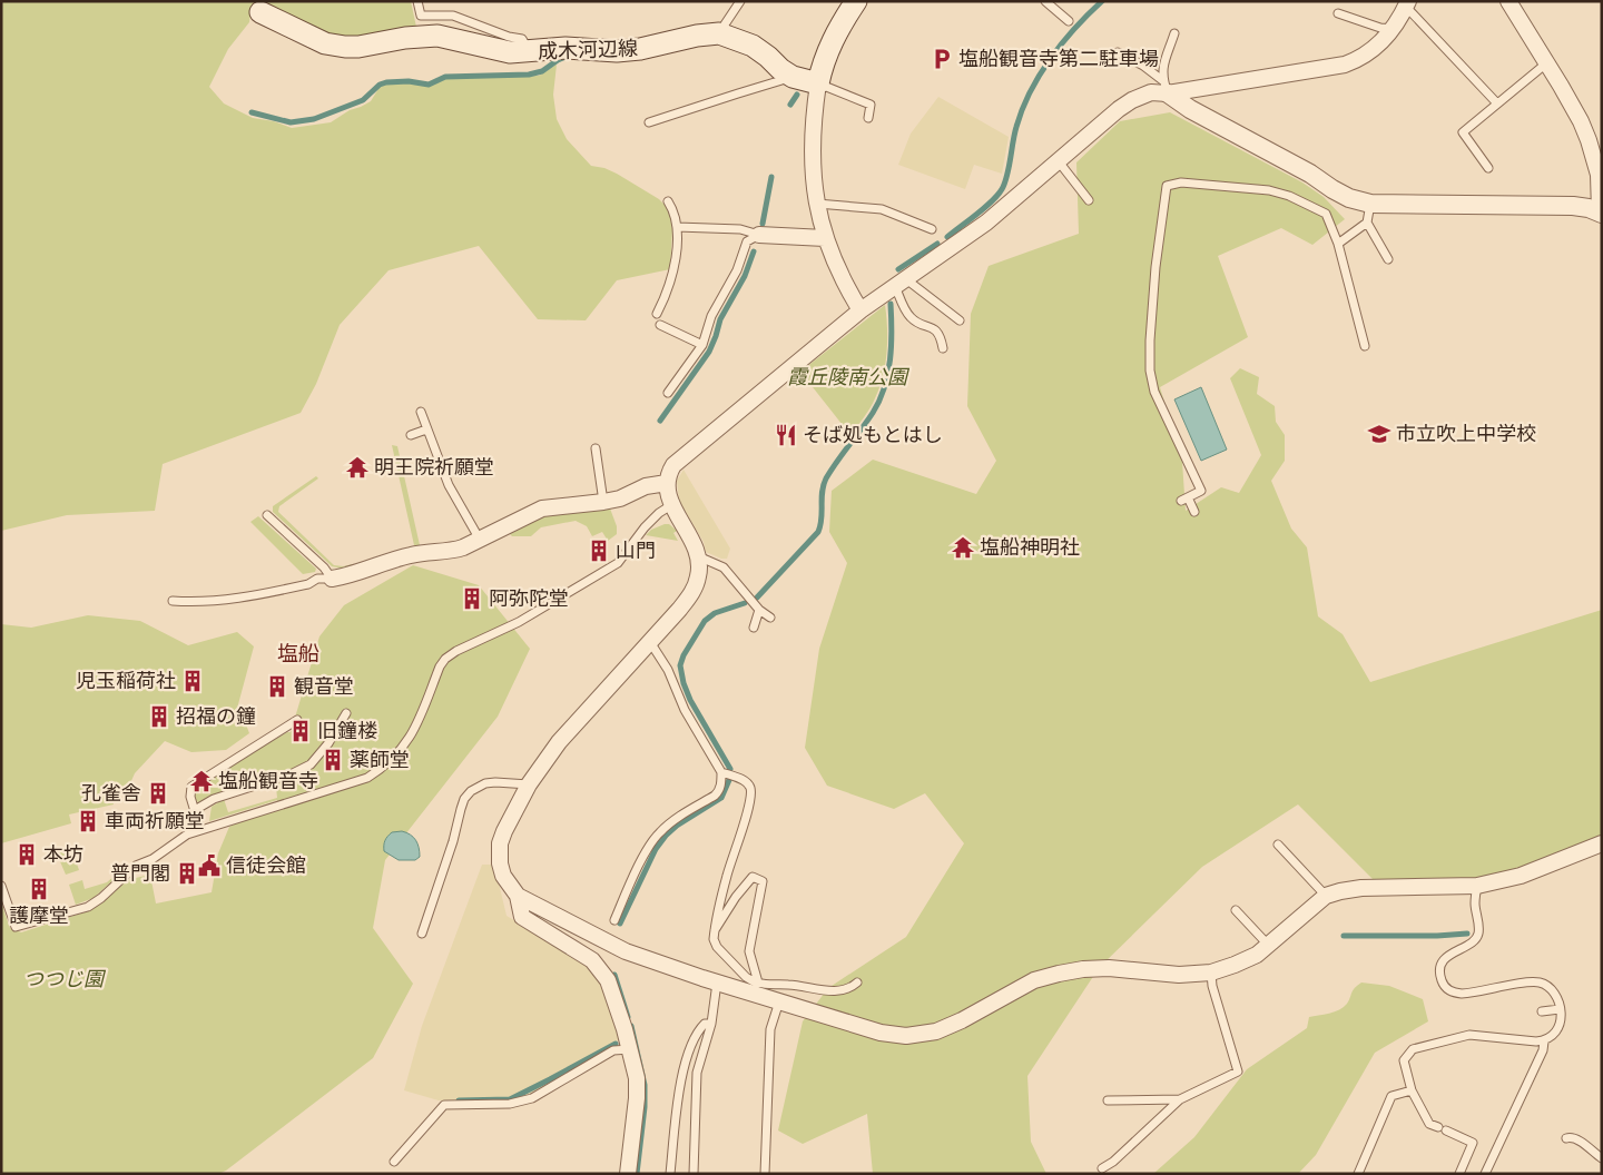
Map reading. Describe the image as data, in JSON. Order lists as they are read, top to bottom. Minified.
{"streets":{"main road":["成木河辺線"]},"districts":["塩船"],"parks":["霞丘陵南公園","つつじ園"],"places":{"parking":["塩船観音寺第二駐車場"],"school or university":["市立吹上中学校"],"restaurant":["そば処もとはし"],"temple":["明王院祈願堂","塩船神明社","塩船観音寺"],"building":["山門","阿弥陀堂","児玉稲荷社","観音堂","招福の鐘","旧鐘楼","薬師堂","孔雀舎","車両祈願堂","本坊","普門閣","護摩堂"],"public building":["信徒会館"]}}
